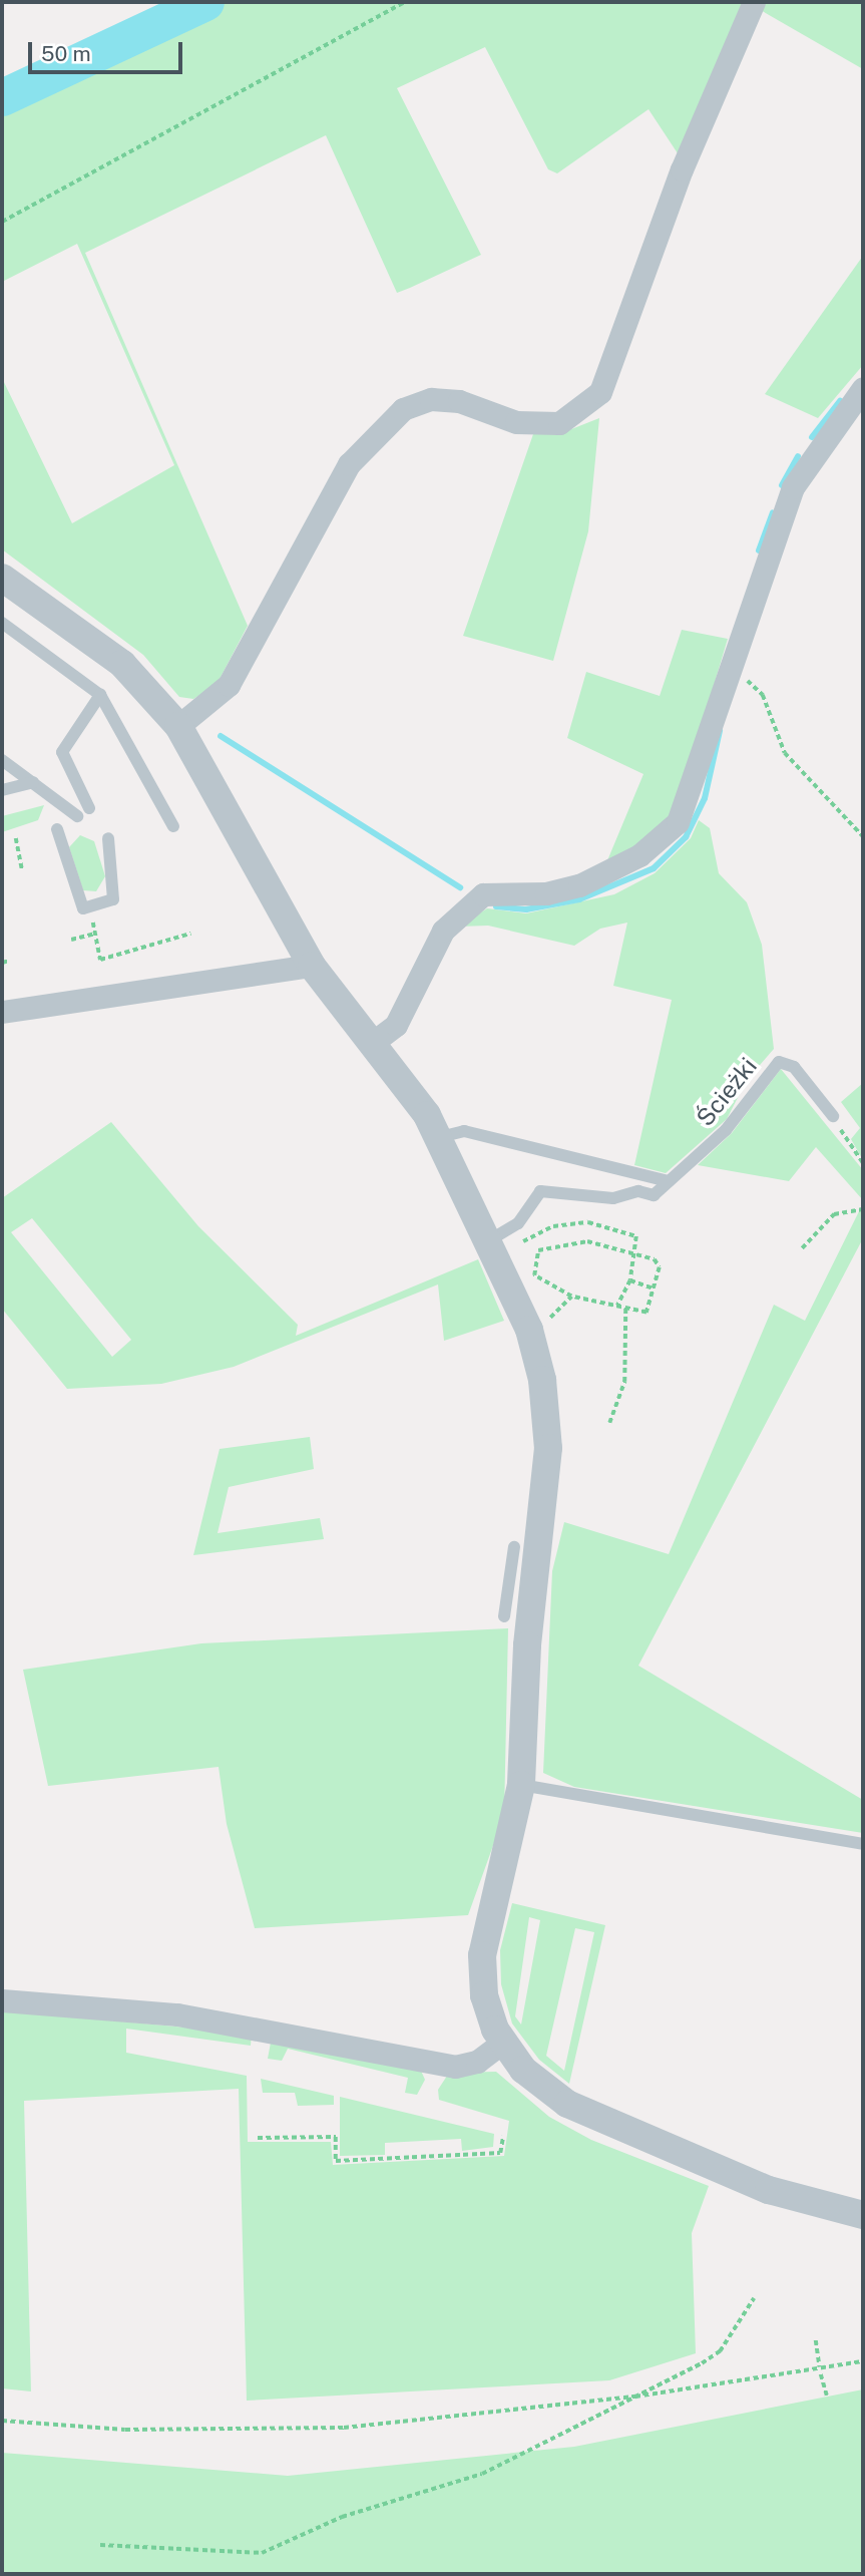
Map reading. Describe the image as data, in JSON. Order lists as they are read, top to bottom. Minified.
{"streets":{"lane":["Ścieżki"]},"scale_bar":"50 m"}
